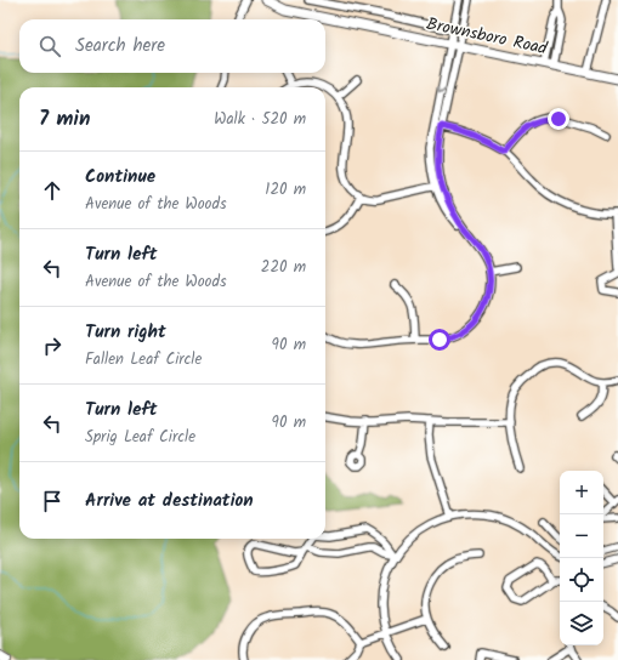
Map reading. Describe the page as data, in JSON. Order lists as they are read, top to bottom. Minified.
{"streets":{"main road":["Brownsboro Road"]},"page":{"search":"Search here","heading":["7 min","Walk · 520 m"],"list":[["Continue","Avenue of the Woods","120 m"],["Turn left","Avenue of the Woods","220 m"],["Turn right","Fallen Leaf Circle","90 m"],["Turn left","Sprig Leaf Circle","90 m"],"Arrive at destination"],"map_buttons":["+","−"]}}
